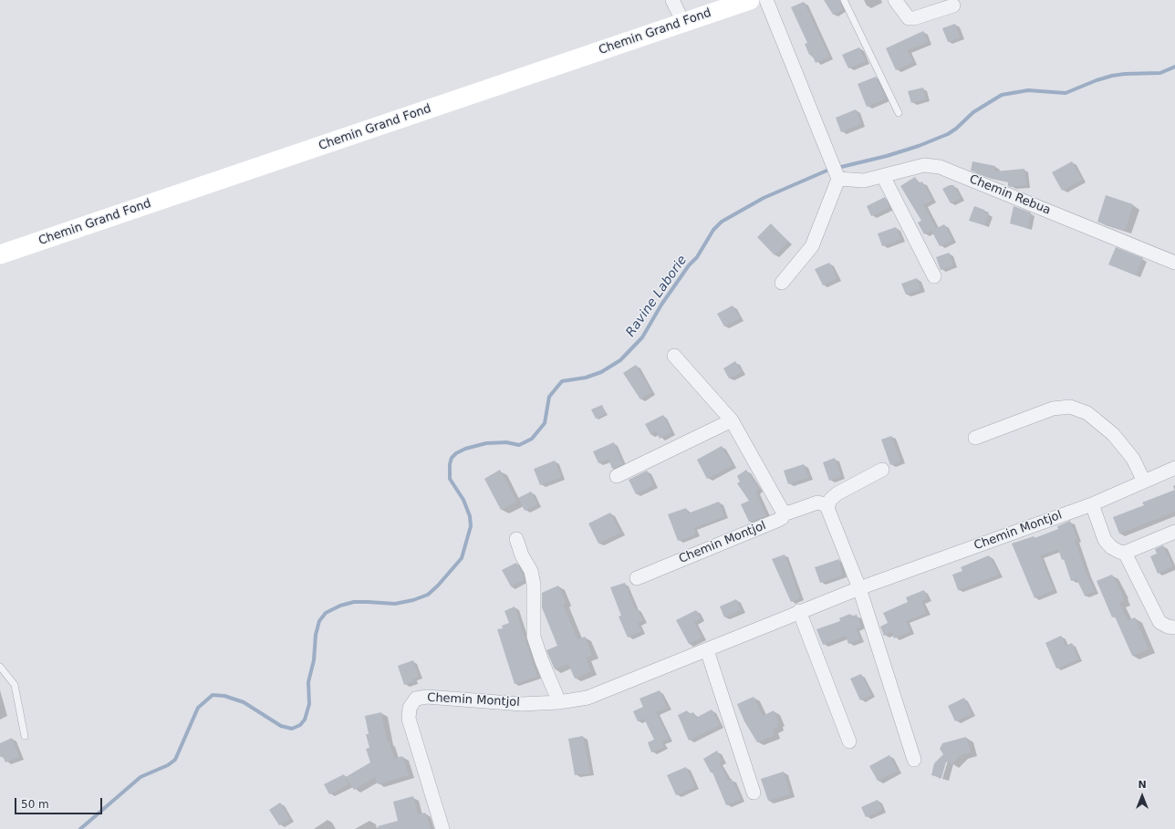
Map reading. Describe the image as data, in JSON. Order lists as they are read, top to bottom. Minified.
{"streets":{"street":["Chemin Grand Fond","Chemin Rebua","Chemin Montjol"]},"water":["Ravine Laborie"],"scale_bar":"50 m","north":"top"}
